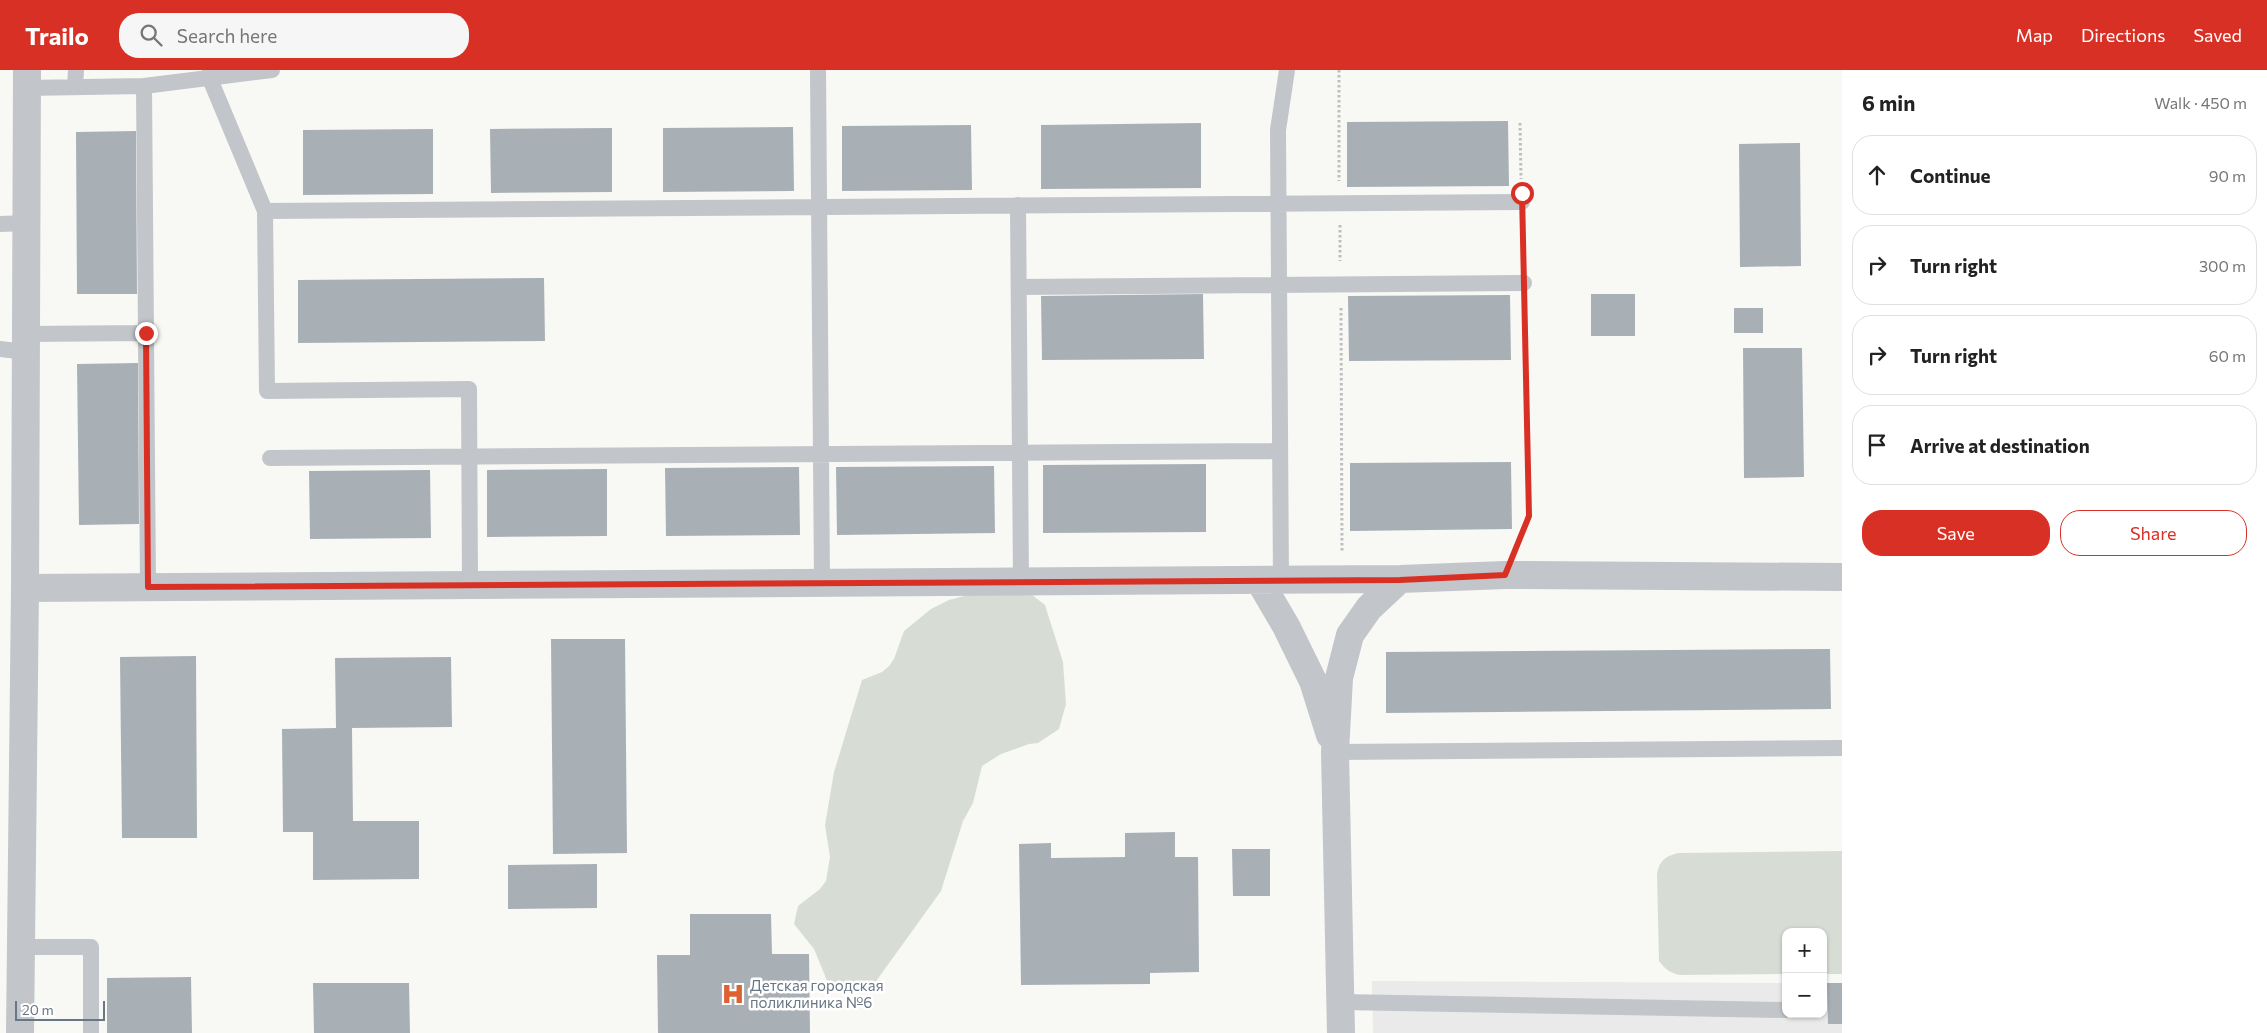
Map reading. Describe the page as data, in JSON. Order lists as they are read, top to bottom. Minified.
{"places":{"hospital":["Детская городская поликлиника №6"]},"scale_bar":"20 m","page":{"header":"Trailo","search":"Search here","nav":["Map","Directions","Saved"],"heading":["6 min","Walk · 450 m"],"list":[["Continue","90 m"],["Turn right","300 m"],["Turn right","60 m"],"Arrive at destination"],"buttons":["Save","Share"],"map_buttons":["+","−"],"scale":"20 m"}}
